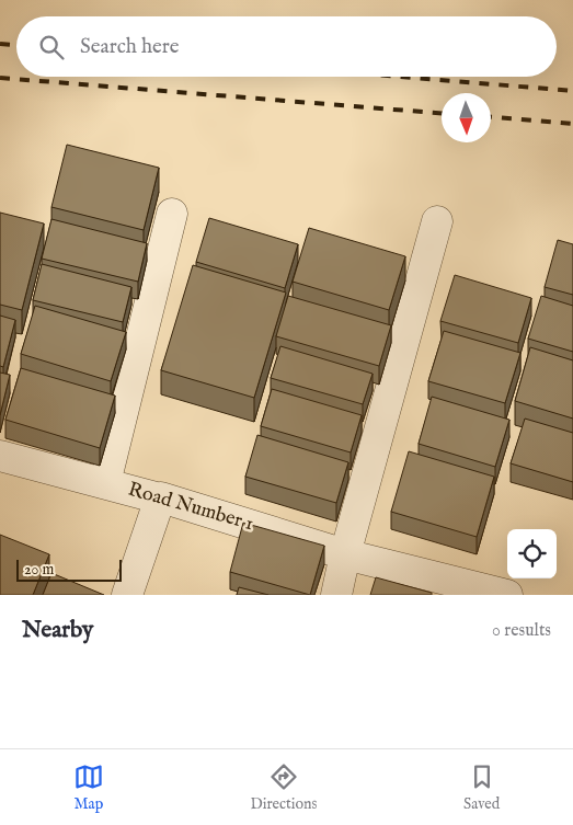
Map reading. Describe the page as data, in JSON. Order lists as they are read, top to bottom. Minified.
{"streets":{"street":["Road Number 1"]},"scale_bar":"20 m","north":"bottom","page":{"search":"Search here","scale":"20 m","heading":["Nearby","0 results"],"nav":["Map","Directions","Saved"]}}
